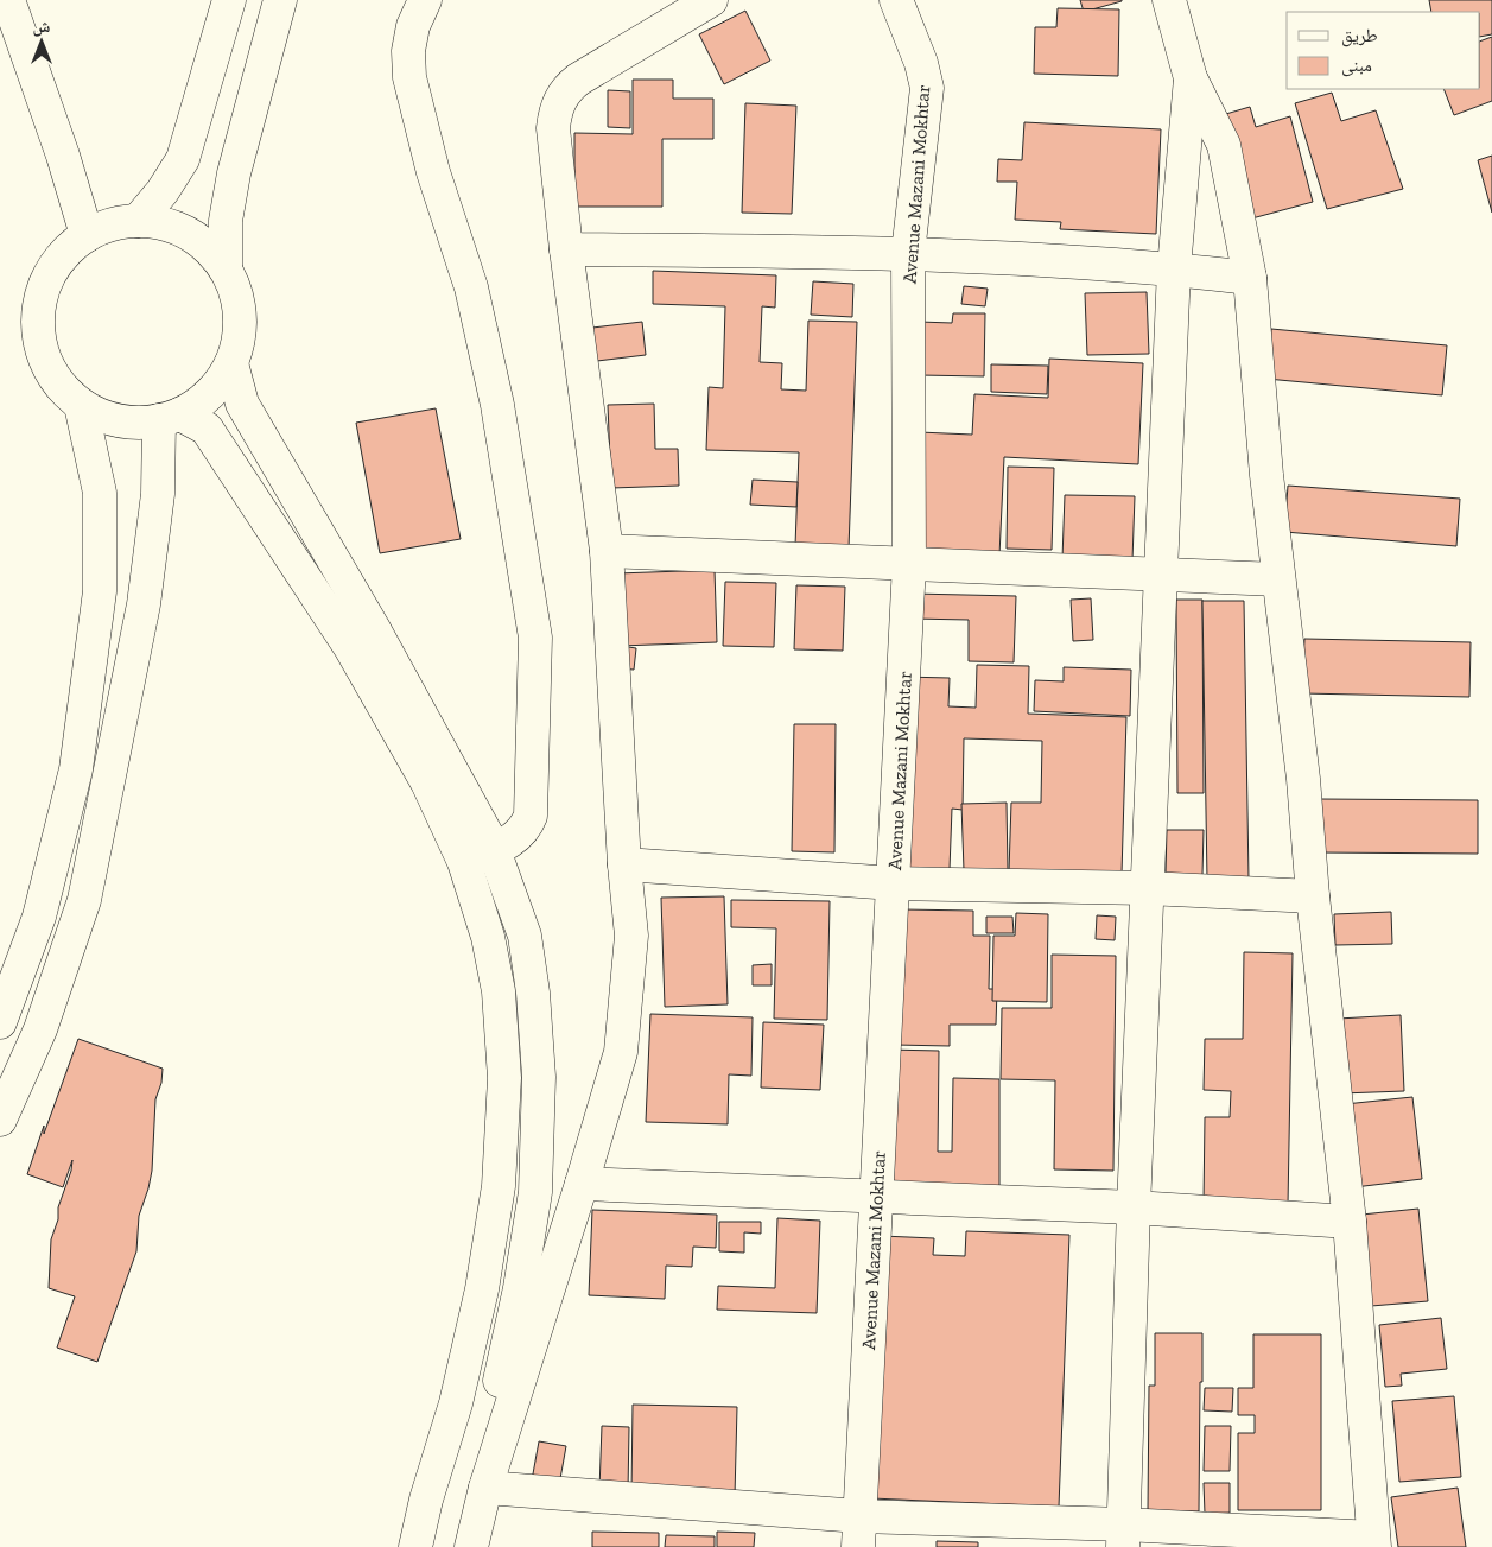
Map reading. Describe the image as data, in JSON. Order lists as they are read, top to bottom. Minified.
{"streets":{"main road":["Avenue Mazani Mokhtar"]},"legend":["طريق","مبنى"],"north":"top"}
